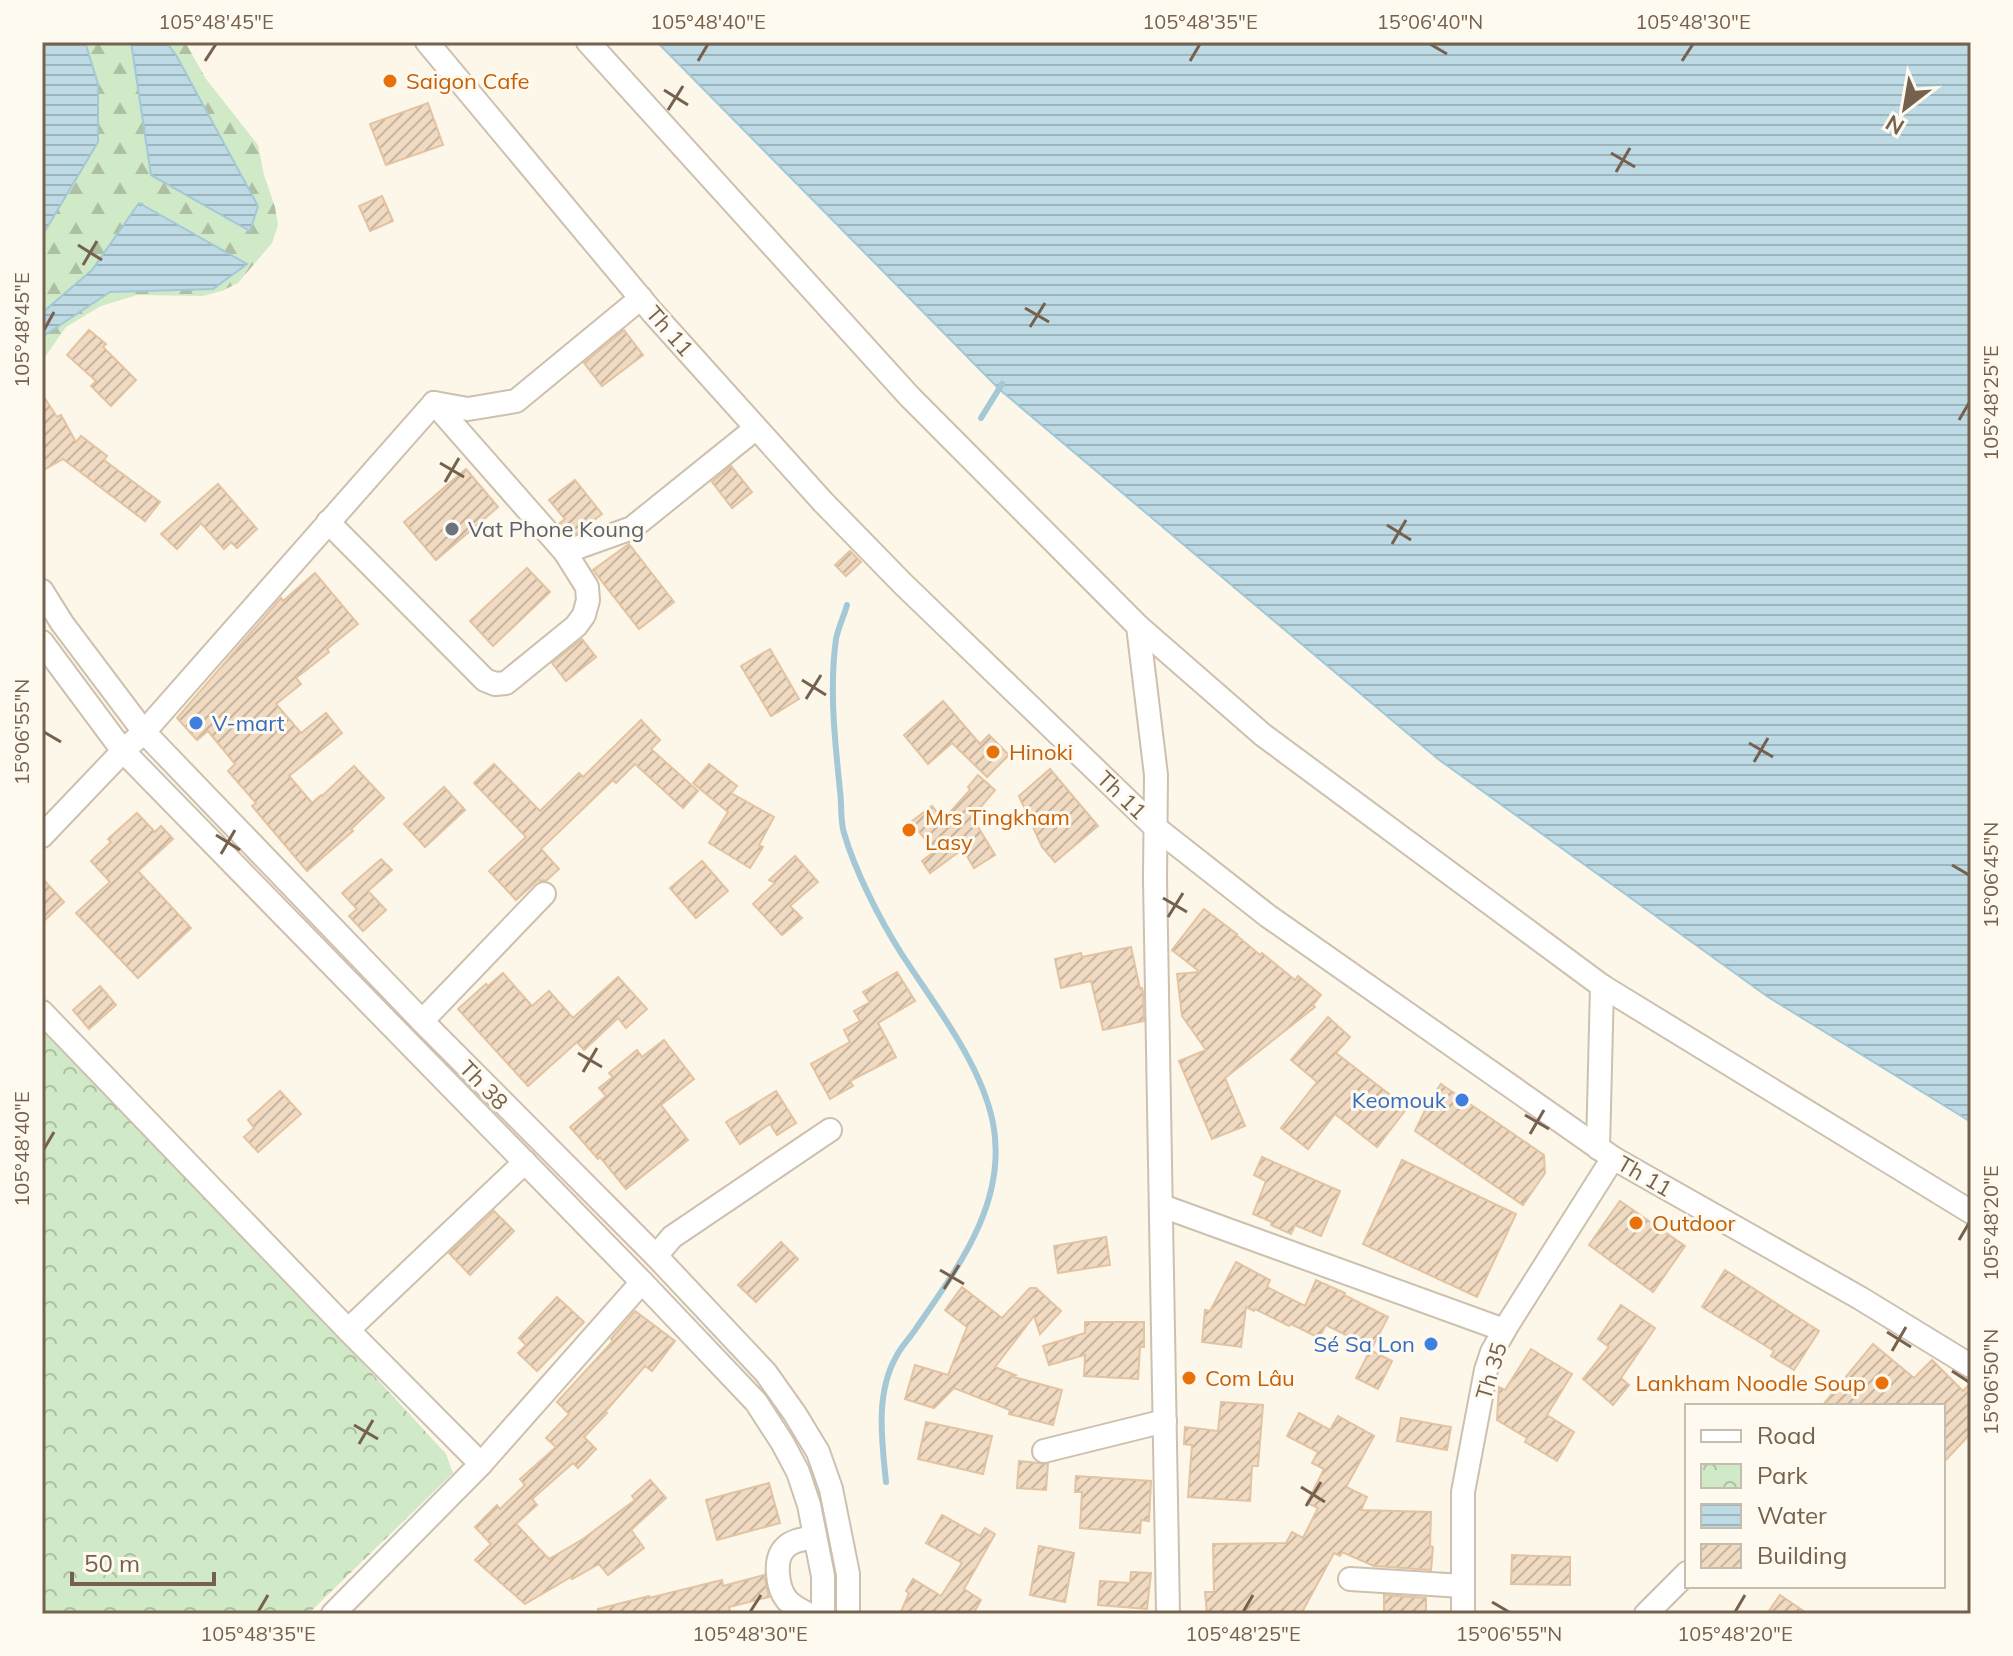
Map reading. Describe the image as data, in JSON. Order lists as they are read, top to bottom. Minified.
{"streets":{"street":["Th 11","Th 38","Th 35"]},"crossings":[["Th 11","Th 35"]],"places":["Saigon Cafe","Vat Phone Koung","V-mart","Hinoki","Mrs Tingkham Lasy","Keomouk","Outdoor","Sé Sa Lon","Com Lâu","Lankham Noodle Soup"],"legend":["Road","Park","Water","Building"],"scale_bar":"50 m","north":"bottom left","coordinates":["105°48'45\"E","105°48'40\"E","105°48'35\"E","15°06'40\"N","105°48'30\"E","105°48'25\"E","15°06'55\"N","15°06'45\"N","105°48'20\"E","15°06'50\"N"]}
